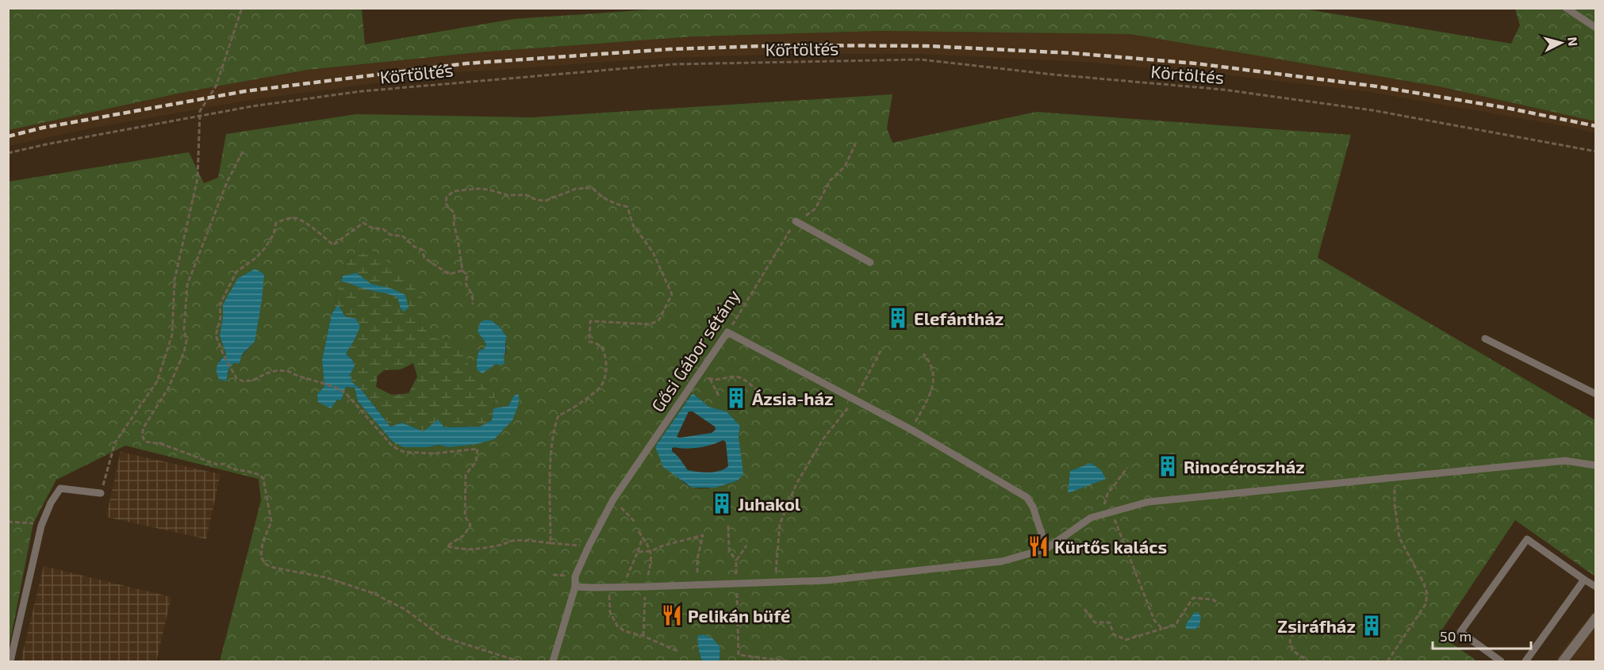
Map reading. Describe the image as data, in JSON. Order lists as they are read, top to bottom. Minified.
{"streets":{"lane":["Gősi Gábor sétány"],"path":["Körtöltés"]},"places":{"building":["Elefántház","Ázsia-ház","Rinocéroszház","Juhakol","Zsiráfház"],"restaurant":["Kürtős kalács","Pelikán büfé"]},"scale_bar":"50 m","north":"right"}
